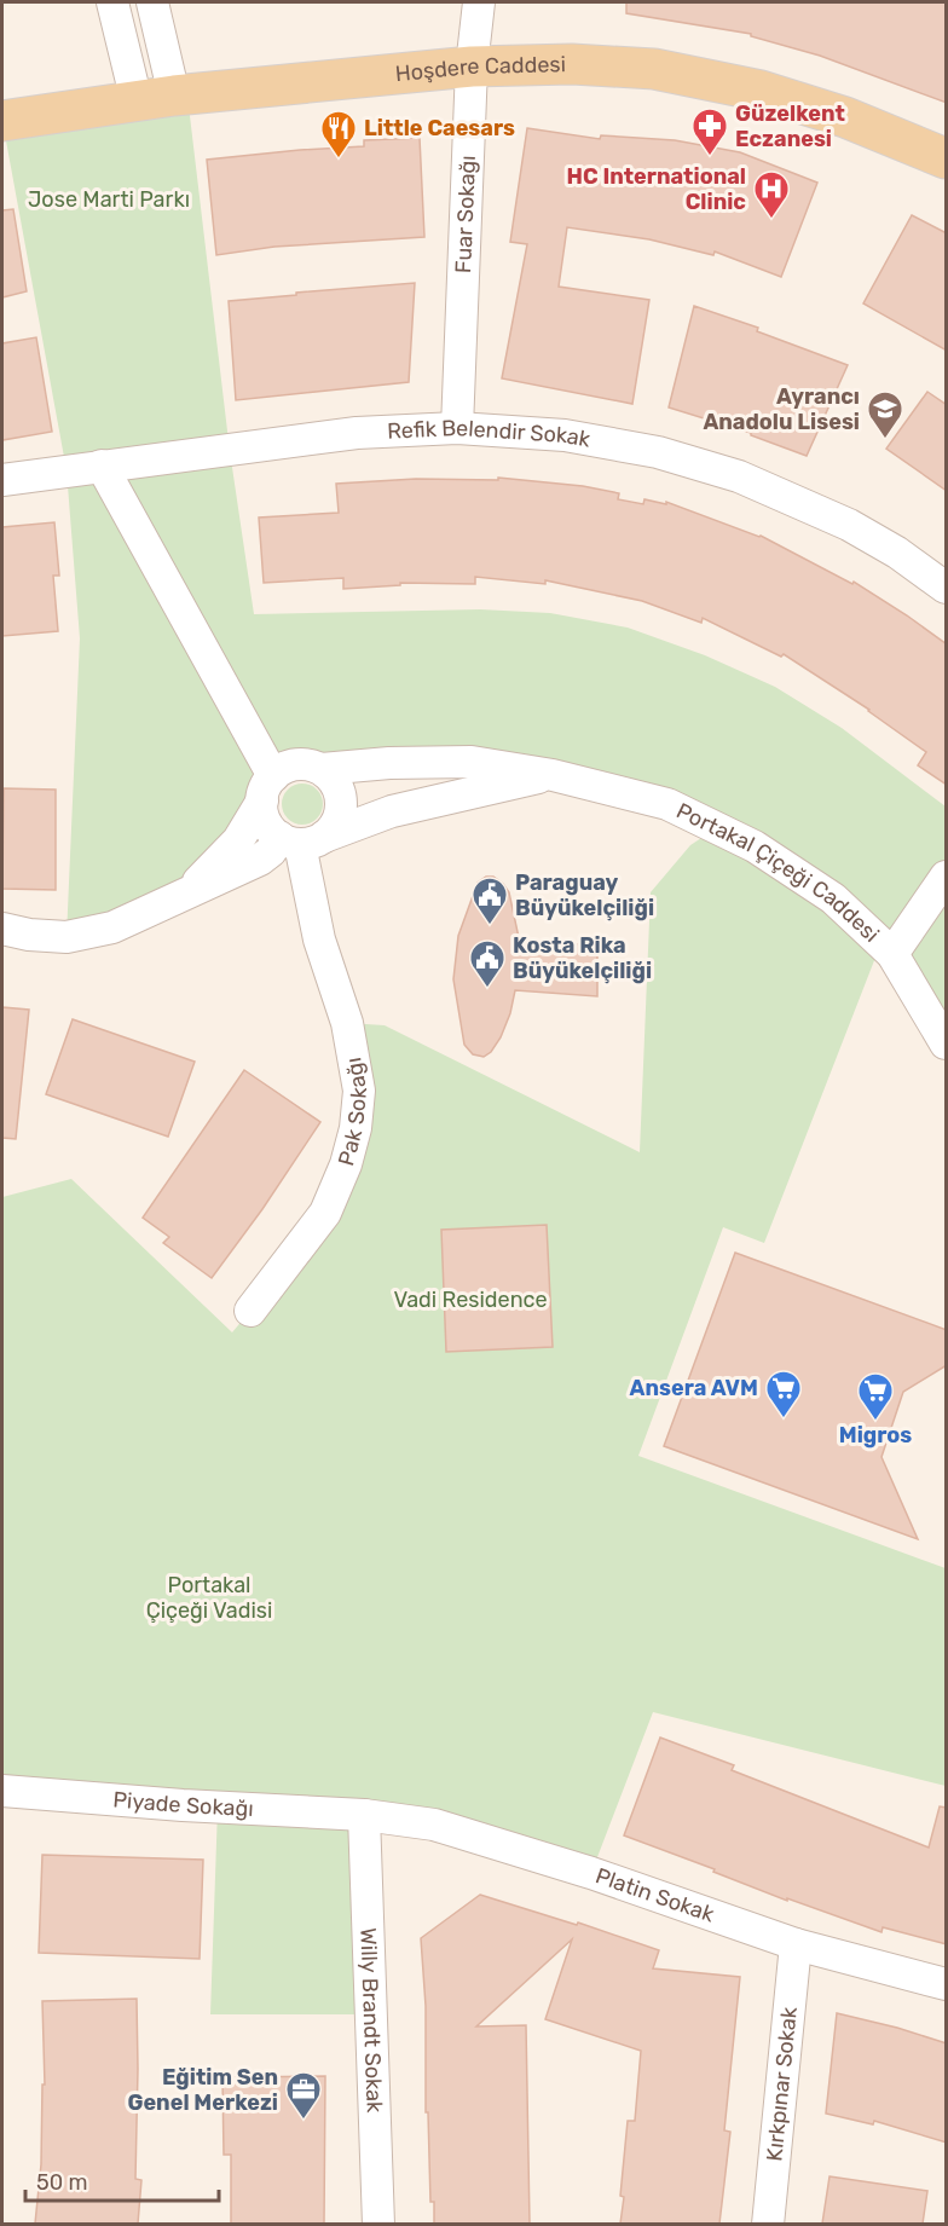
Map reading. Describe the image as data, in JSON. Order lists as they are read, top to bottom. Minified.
{"streets":{"main road":["Hoşdere Caddesi"],"street":["Fuar Sokağı","Refik Belendir Sokak","Portakal Çiçeği Caddesi","Pak Sokağı","Piyade Sokağı","Platin Sokak","Willy Brandt Sokak","Kırkpınar Sokak"]},"crossings":[["Hoşdere Caddesi","Fuar Sokağı"],["Fuar Sokağı","Refik Belendir Sokak"],["Portakal Çiçeği Caddesi","Pak Sokağı"],["Piyade Sokağı","Platin Sokak"],["Piyade Sokağı","Willy Brandt Sokak"],["Platin Sokak","Willy Brandt Sokak"],["Platin Sokak","Kırkpınar Sokak"]],"parks":["Jose Marti Parkı","Vadi Residence","Portakal Çiçeği Vadisi"],"places":{"pharmacy":["Güzelkent Eczanesi"],"restaurant":["Little Caesars"],"hospital":["HC International Clinic"],"school or university":["Ayrancı Anadolu Lisesi"],"public building":["Paraguay Büyükelçiliği","Kosta Rika Büyükelçiliği"],"supermarket":["Ansera AVM","Migros"],"office":["Eğitim Sen Genel Merkezi"]},"scale_bar":"50 m"}
